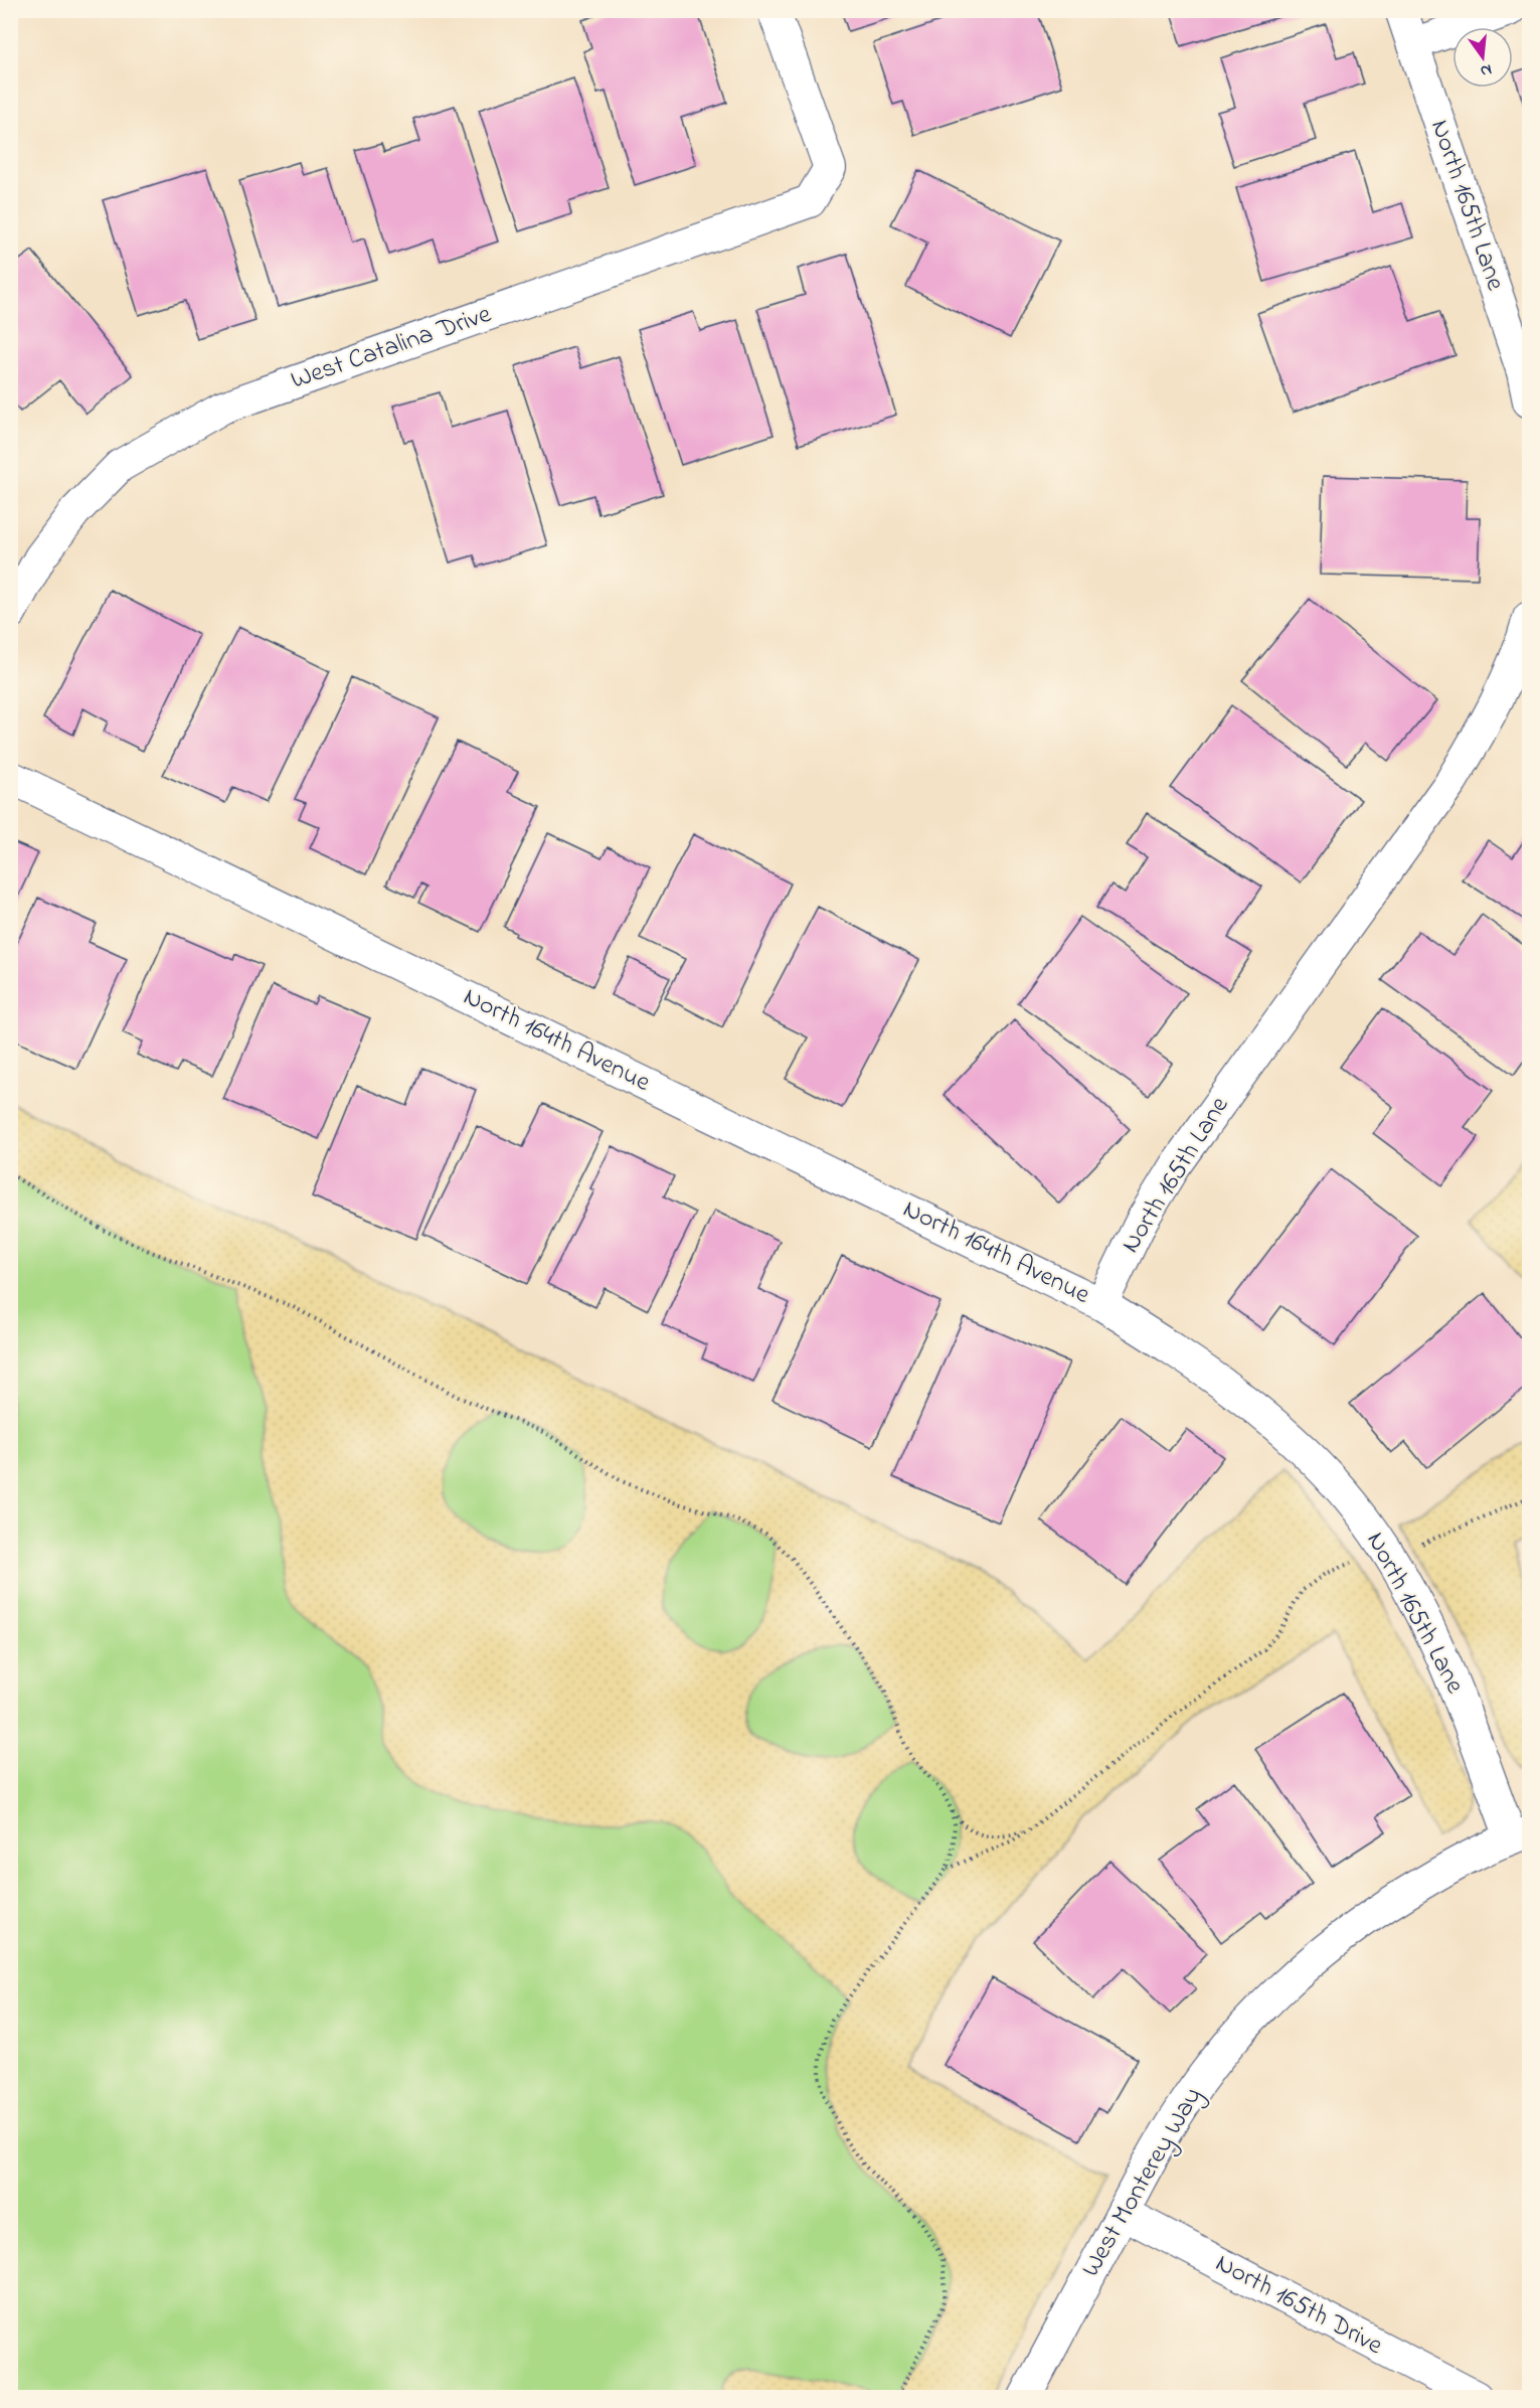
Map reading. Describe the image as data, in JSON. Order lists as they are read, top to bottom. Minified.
{"streets":{"street":["North 165th Lane","West Catalina Drive","North 164th Avenue","West Monterey Way","North 165th Drive"]},"crossings":[["North 165th Lane","North 164th Avenue"],["North 165th Lane","West Monterey Way"],["West Monterey Way","North 165th Drive"]],"north":"bottom"}
